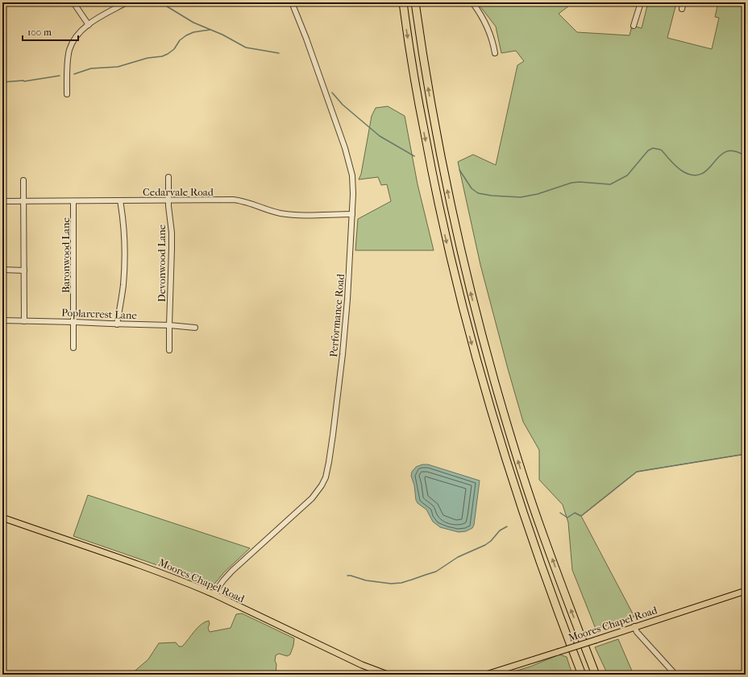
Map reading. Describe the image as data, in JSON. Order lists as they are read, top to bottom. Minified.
{"streets":{"main road":["Moores Chapel Road"],"street":["Cedarvale Road","Baronwood Lane","Devonwood Lane","Poplarcrest Lane","Performance Road"]},"crossings":[["Cedarvale Road","Baronwood Lane"],["Cedarvale Road","Devonwood Lane"],["Cedarvale Road","Performance Road"],["Baronwood Lane","Poplarcrest Lane"],["Devonwood Lane","Poplarcrest Lane"],["Performance Road","Moores Chapel Road"]],"scale_bar":"100 m"}
